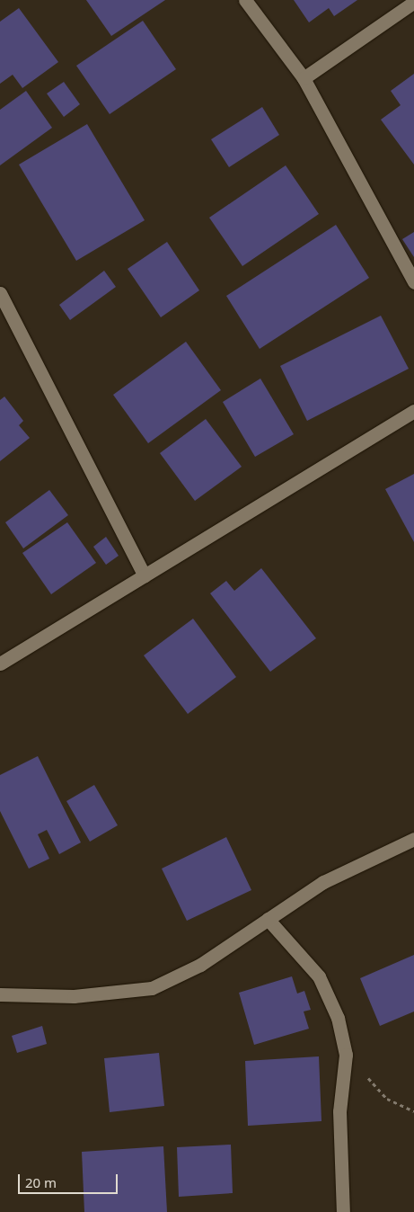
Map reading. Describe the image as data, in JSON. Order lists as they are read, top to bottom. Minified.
{"scale_bar":"20 m"}
